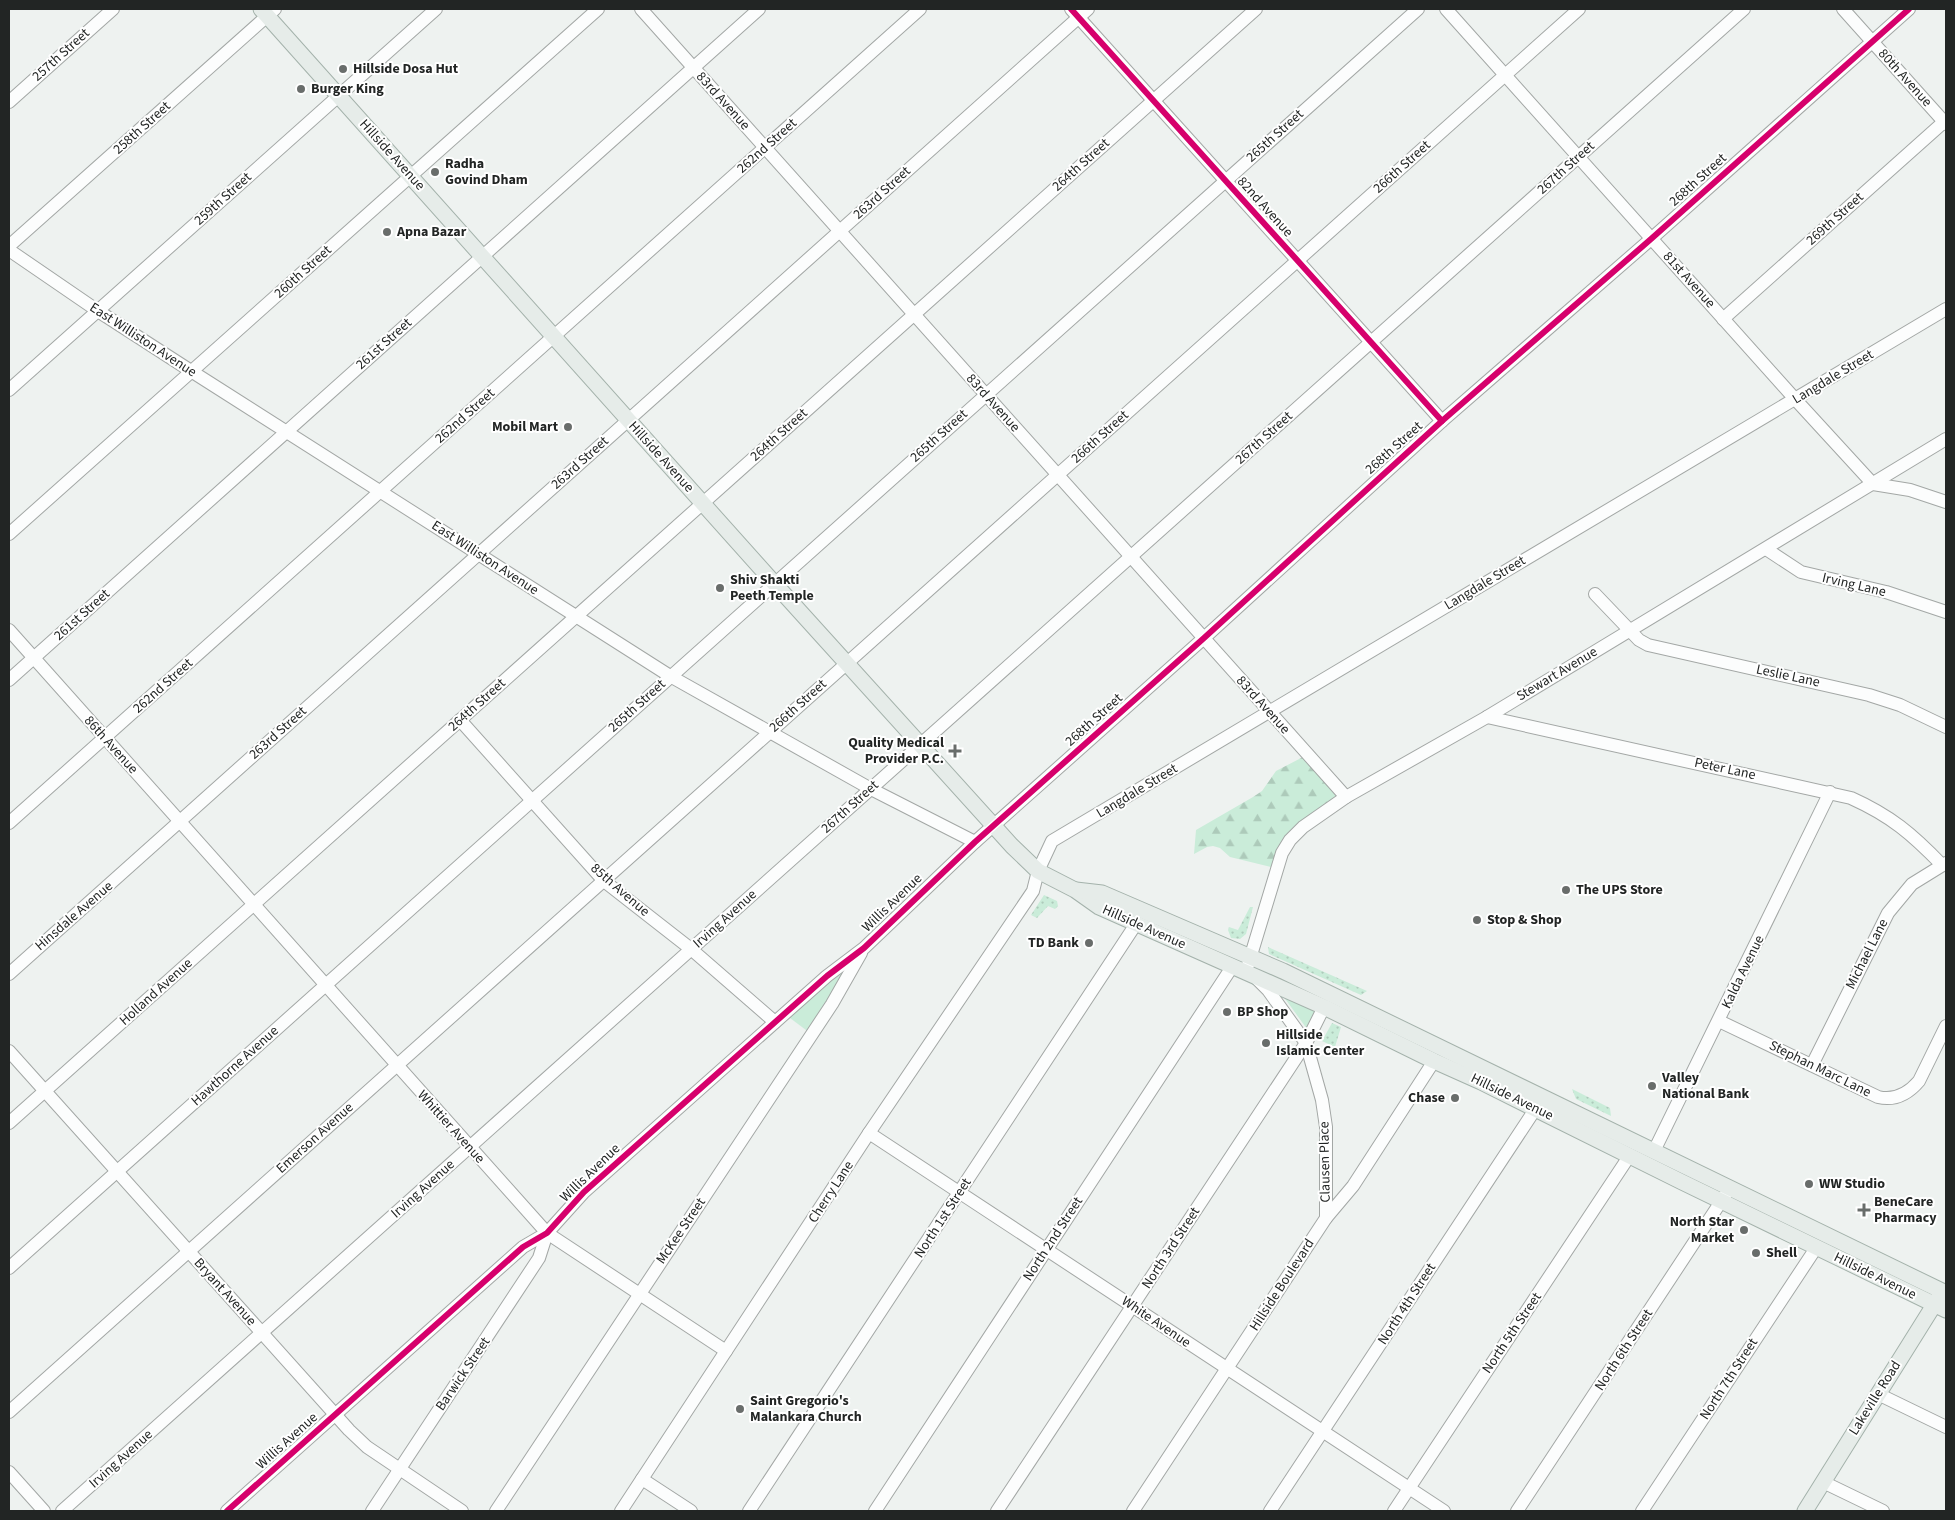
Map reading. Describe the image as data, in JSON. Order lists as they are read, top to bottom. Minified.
{"streets":{"main road":["Hillside Avenue","Lakeville Road"],"street":["257th Street","80th Avenue","83rd Avenue","258th Street","265th Street","262nd Street","264th Street","266th Street","267th Street","268th Street","263rd Street","259th Street","82nd Avenue","269th Street","260th Street","81st Avenue","East Williston Avenue","261st Street","Langdale Street","Irving Lane","Stewart Avenue","Leslie Lane","86th Avenue","Peter Lane","85th Avenue","Willis Avenue","Hinsdale Avenue","Irving Avenue","Michael Lane","Kalda Avenue","Holland Avenue","Hawthorne Avenue","Stephan Marc Lane","Whittier Avenue","Emerson Avenue","Clausen Place","Cherry Lane","North 1st Street","McKee Street","North 2nd Street","North 3rd Street","Hillside Boulevard","Bryant Avenue","North 4th Street","White Avenue","North 5th Street","North 6th Street","Barwick Street","North 7th Street"]},"crossings":[["80th Avenue","268th Street"],["80th Avenue","269th Street"],["83rd Avenue","265th Street"],["83rd Avenue","262nd Street"],["83rd Avenue","264th Street"],["83rd Avenue","266th Street"],["83rd Avenue","267th Street"],["83rd Avenue","268th Street"],["83rd Avenue","263rd Street"],["83rd Avenue","261st Street"],["83rd Avenue","Langdale Street"],["83rd Avenue","Stewart Avenue"],["258th Street","Hillside Avenue"],["258th Street","East Williston Avenue"],["265th Street","Hillside Avenue"],["265th Street","82nd Avenue"],["265th Street","East Williston Avenue"],["265th Street","85th Avenue"],["265th Street","Hawthorne Avenue"],["262nd Street","Hillside Avenue"],["262nd Street","East Williston Avenue"],["262nd Street","86th Avenue"],["Hillside Avenue","264th Street"],["Hillside Avenue","266th Street"],["Hillside Avenue","267th Street"],["Hillside Avenue","268th Street"],["Hillside Avenue","263rd Street"],["Hillside Avenue","259th Street"],["Hillside Avenue","260th Street"],["Hillside Avenue","261st Street"],["Hillside Avenue","Langdale Street"],["Hillside Avenue","Stewart Avenue"],["Hillside Avenue","Kalda Avenue"],["Hillside Avenue","Clausen Place"],["Hillside Avenue","Cherry Lane"],["Hillside Avenue","North 1st Street"],["Hillside Avenue","North 2nd Street"],["Hillside Avenue","North 3rd Street"],["Hillside Avenue","Hillside Boulevard"],["Hillside Avenue","North 4th Street"],["Hillside Avenue","North 5th Street"],["Hillside Avenue","North 6th Street"],["Hillside Avenue","North 7th Street"],["Hillside Avenue","Lakeville Road"],["264th Street","82nd Avenue"],["264th Street","East Williston Avenue"],["264th Street","85th Avenue"],["264th Street","Holland Avenue"],["266th Street","82nd Avenue"],["266th Street","81st Avenue"],["266th Street","East Williston Avenue"],["266th Street","Emerson Avenue"],["267th Street","82nd Avenue"],["267th Street","81st Avenue"],["267th Street","East Williston Avenue"],["267th Street","Irving Avenue"],["268th Street","82nd Avenue"],["268th Street","81st Avenue"],["268th Street","East Williston Avenue"],["268th Street","Willis Avenue"],["263rd Street","82nd Avenue"],["263rd Street","East Williston Avenue"],["263rd Street","86th Avenue"],["263rd Street","Hinsdale Avenue"],["259th Street","East Williston Avenue"],["269th Street","81st Avenue"],["260th Street","East Williston Avenue"],["81st Avenue","Langdale Street"],["81st Avenue","Stewart Avenue"],["East Williston Avenue","261st Street"],["261st Street","86th Avenue"],["Langdale Street","Cherry Lane"],["Irving Lane","Stewart Avenue"],["Stewart Avenue","Leslie Lane"],["Stewart Avenue","Peter Lane"],["Stewart Avenue","Clausen Place"],["Stewart Avenue","North 2nd Street"],["86th Avenue","Whittier Avenue"],["Peter Lane","Michael Lane"],["Peter Lane","Kalda Avenue"],["85th Avenue","Willis Avenue"],["85th Avenue","Irving Avenue"],["85th Avenue","Emerson Avenue"],["Willis Avenue","Whittier Avenue"],["Willis Avenue","McKee Street"],["Willis Avenue","Bryant Avenue"],["Willis Avenue","Barwick Street"],["Irving Avenue","Whittier Avenue"],["Irving Avenue","Bryant Avenue"],["Michael Lane","Stephan Marc Lane"],["Kalda Avenue","Stephan Marc Lane"],["Holland Avenue","Whittier Avenue"],["Holland Avenue","Bryant Avenue"],["Hawthorne Avenue","Whittier Avenue"],["Hawthorne Avenue","Bryant Avenue"],["Whittier Avenue","Emerson Avenue"],["Whittier Avenue","Cherry Lane"],["Whittier Avenue","McKee Street"],["Whittier Avenue","Barwick Street"],["Emerson Avenue","Bryant Avenue"],["Clausen Place","North 2nd Street"],["Clausen Place","North 3rd Street"],["Clausen Place","Hillside Boulevard"],["Cherry Lane","White Avenue"],["North 1st Street","White Avenue"],["North 2nd Street","White Avenue"],["North 3rd Street","White Avenue"],["Hillside Boulevard","White Avenue"],["Bryant Avenue","Barwick Street"],["North 4th Street","White Avenue"],["White Avenue","North 5th Street"]],"places":{"other":["Hillside Dosa Hut","Burger King","Radha Govind Dham","Apna Bazar","Mobil Mart","Shiv Shakti Peeth Temple","The UPS Store","Stop & Shop","TD Bank","BP Shop","Hillside Islamic Center","Valley National Bank","Chase","WW Studio","North Star Market","Shell","Saint Gregorio's Malankara Church"],"health":["Quality Medical Provider P.C.","BeneCare Pharmacy"]}}
